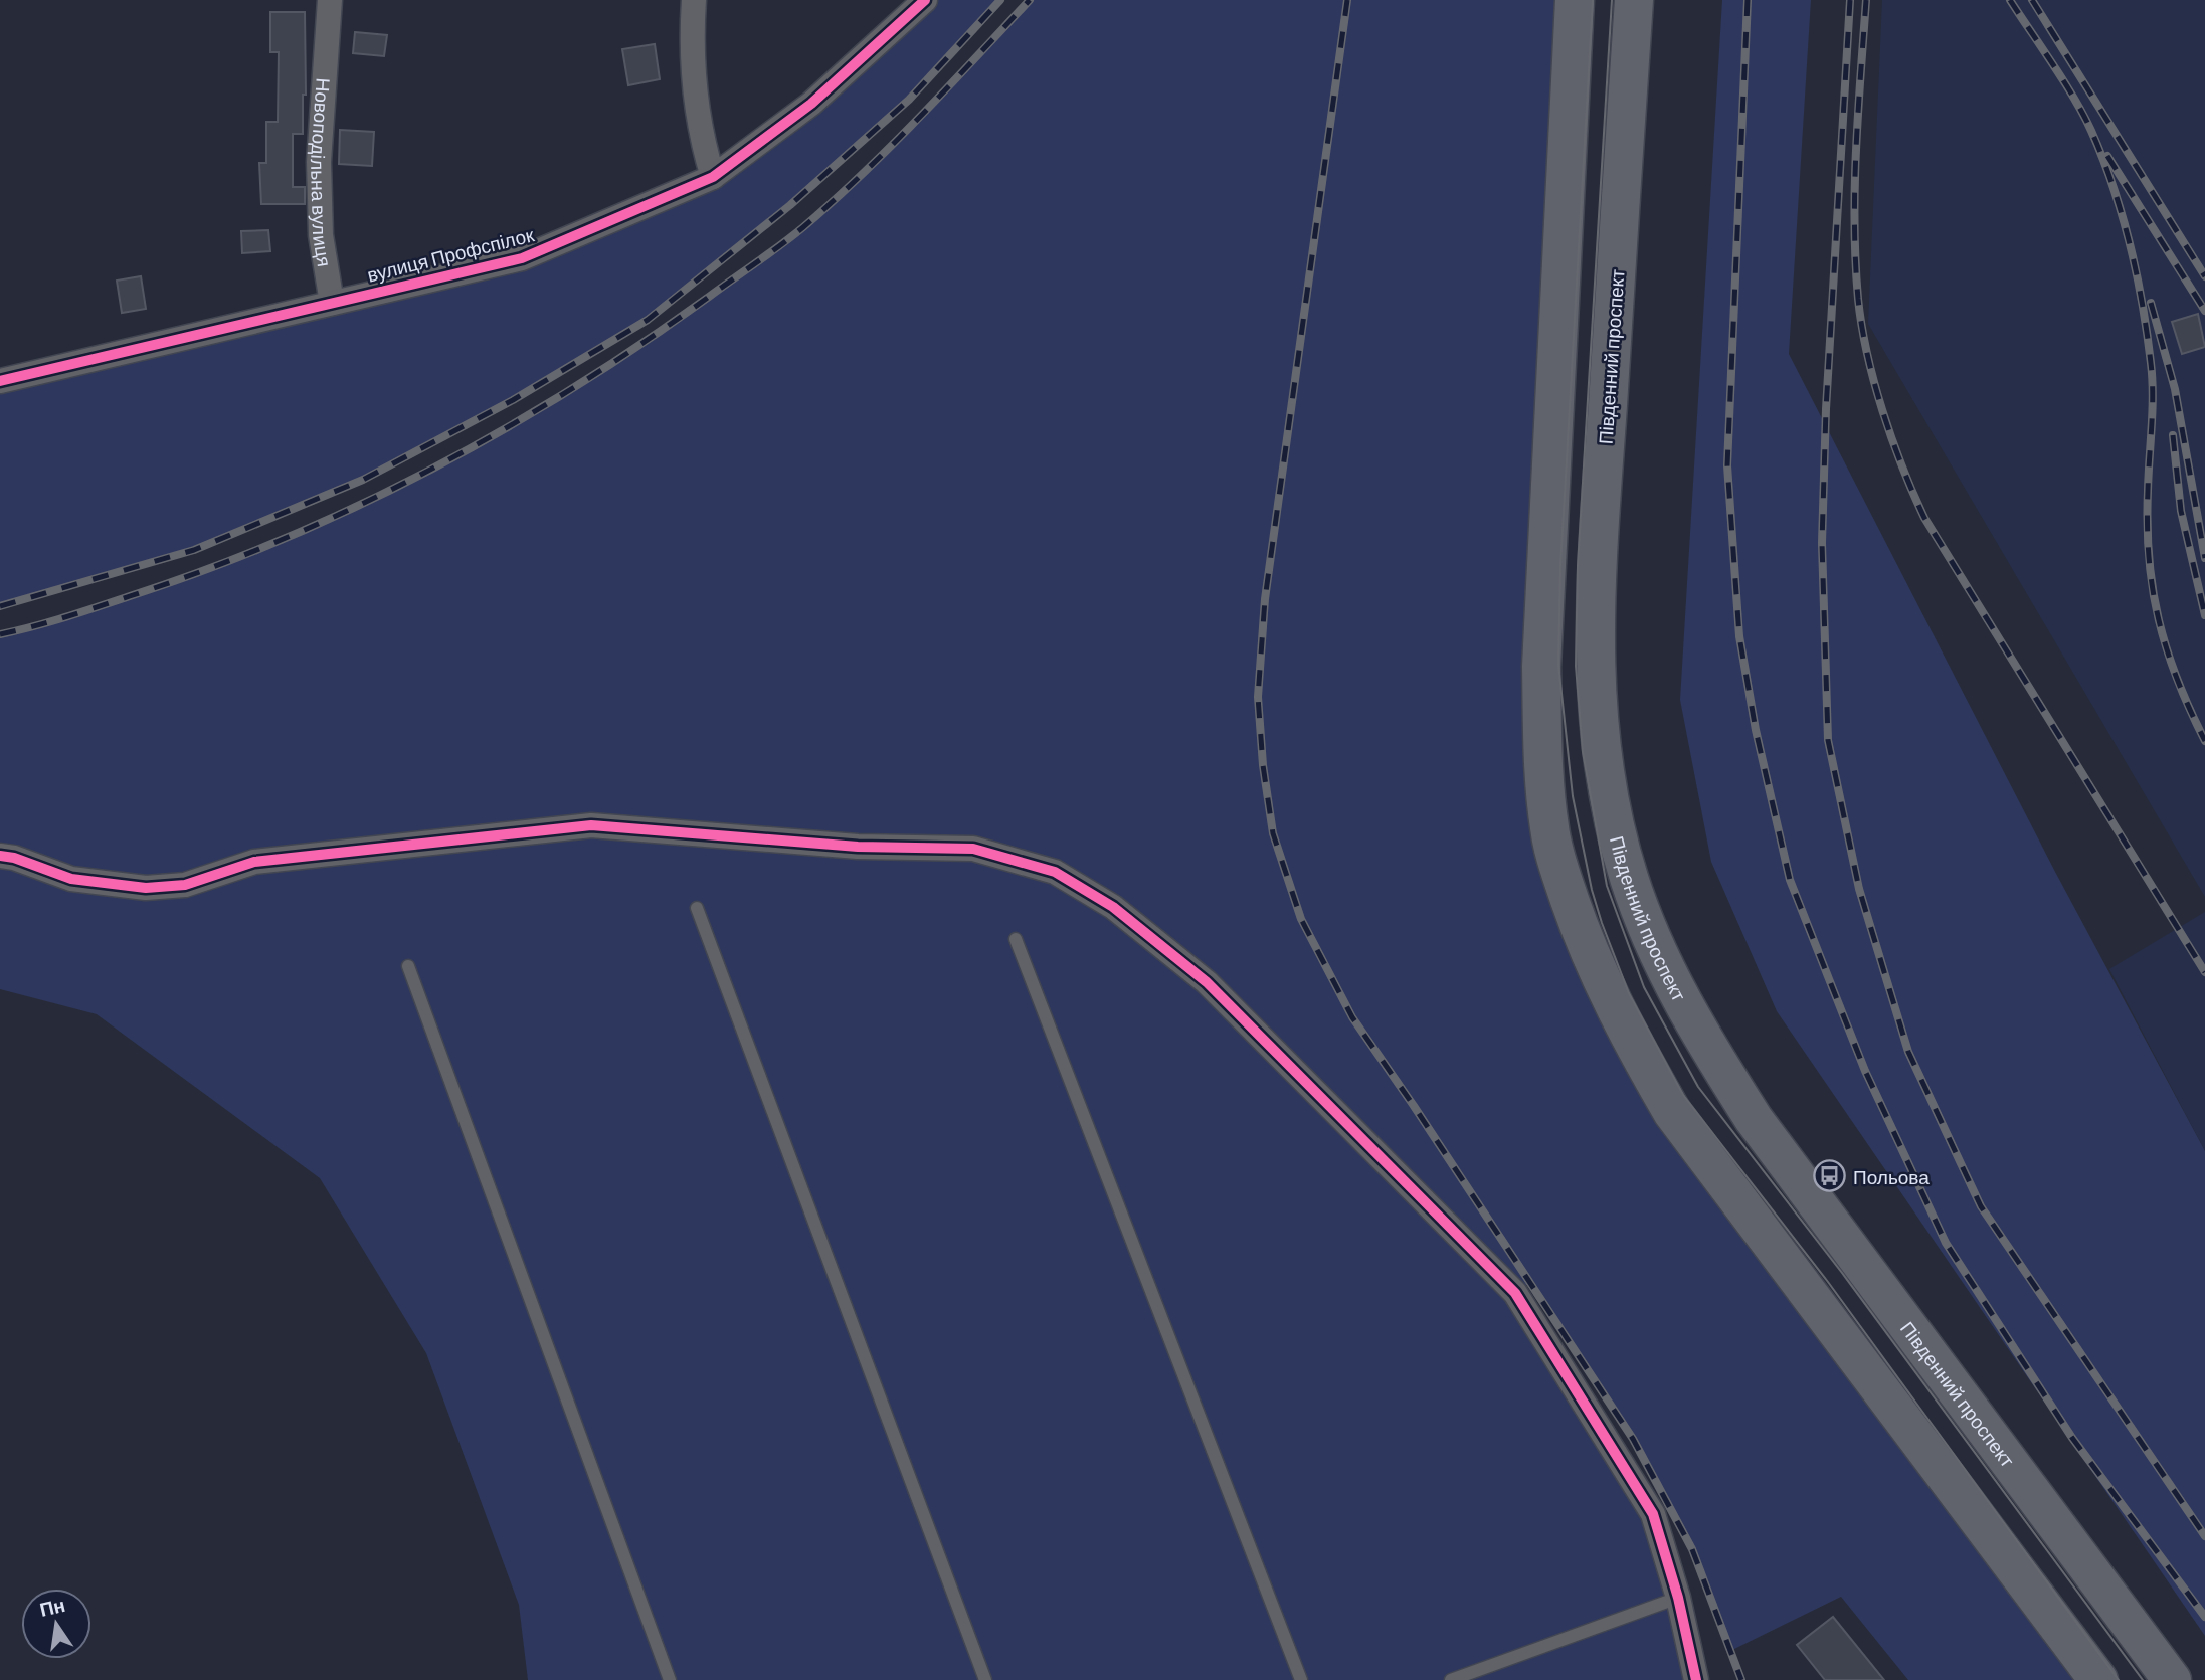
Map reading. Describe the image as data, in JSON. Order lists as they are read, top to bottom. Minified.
{"streets":{"main road":["Південний проспект"],"street":["Новоподільна вулиця","вулиця Профспілок"]},"crossings":[["Новоподільна вулиця","вулиця Профспілок"]],"places":{"bus stop":["Польова"]},"north":"top"}
